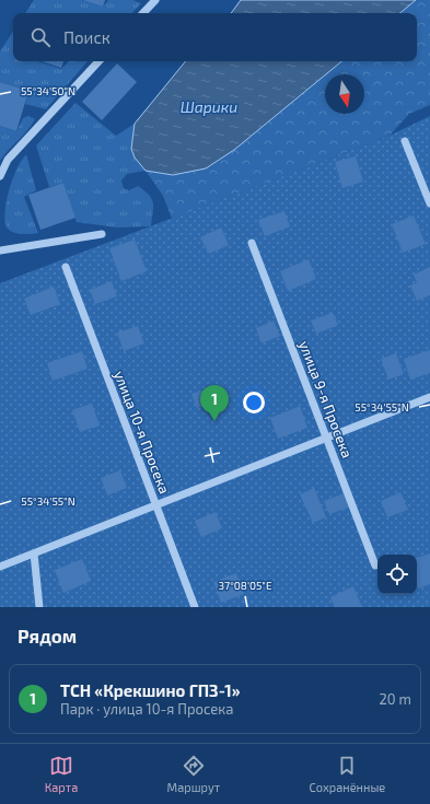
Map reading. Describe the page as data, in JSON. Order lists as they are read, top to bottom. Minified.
{"streets":{"street":["улица 9-я Просека","улица 10-я Просека"]},"water":["Шарики"],"north":"bottom","page":{"search":"Поиск","pins":"1","heading":"Рядом","list":[{"mark":"1","name":"ТСН «Крекшино ГПЗ-1»","note":"Парк · улица 10-я Просека","value":"20 m"}],"nav":["Карта","Маршрут","Сохранённые"]},"coordinates":["55°34'50\"N","55°34'55\"N","37°08'05\"E"]}
